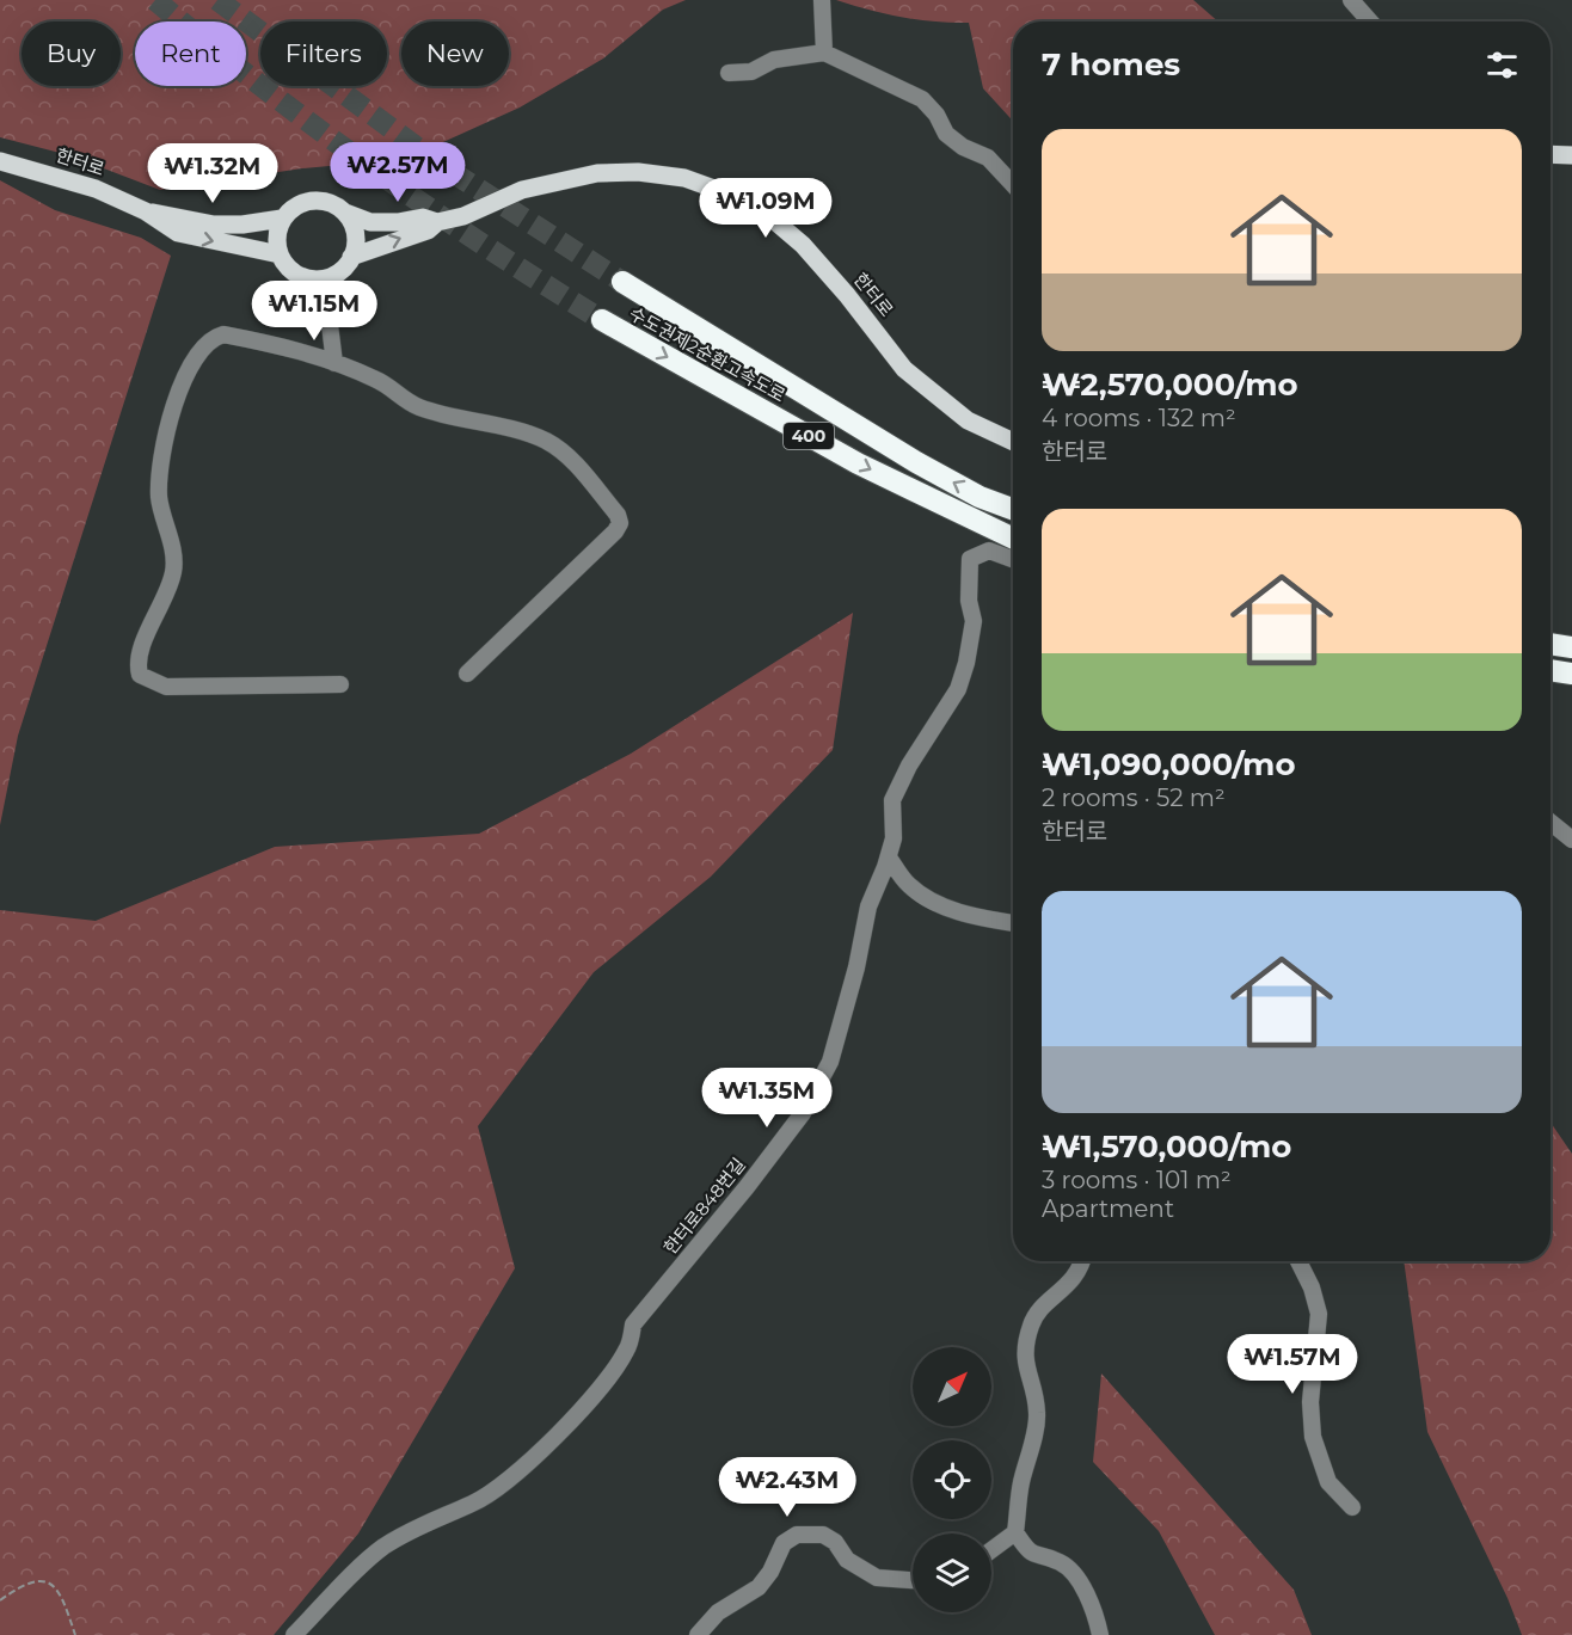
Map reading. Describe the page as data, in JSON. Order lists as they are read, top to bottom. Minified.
{"streets":{"highway":["수도권제2순환고속도로","400"],"main road":["한터로"],"street":["한터로848번길"]},"north":"top right","page":{"chip":["Buy","Rent","Filters","New"],"heading":"7 homes","list":[{"name":"₩2,570,000/mo","note":"4 rooms · 132 m² · 한터로"},{"name":"₩1,090,000/mo","note":"2 rooms · 52 m² · 한터로"},{"name":"₩1,570,000/mo","note":"3 rooms · 101 m² · Apartment"}],"price":["₩2.57M","₩1.32M","₩1.09M","₩1.15M","₩1.35M","₩1.57M","₩2.43M"]}}
